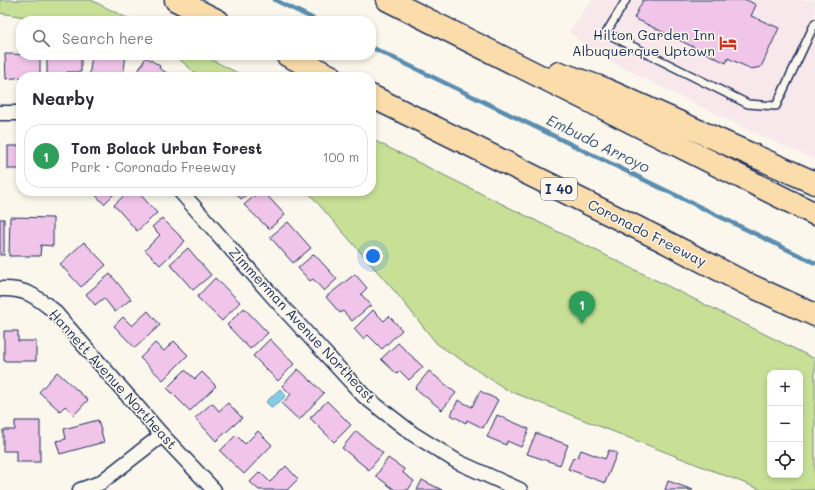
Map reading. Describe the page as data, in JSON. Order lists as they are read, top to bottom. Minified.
{"streets":{"highway":["I 40","Coronado Freeway"],"street":["Zimmerman Avenue Northeast","Hannett Avenue Northeast"]},"water":["Embudo Arroyo"],"places":{"hotel":["Hilton Garden Inn Albuquerque Uptown"]},"page":{"search":"Search here","heading":"Nearby","list":[{"mark":"1","name":"Tom Bolack Urban Forest","note":"Park · Coronado Freeway","value":"100 m"}],"pins":"1","map_buttons":["+","−"]}}
